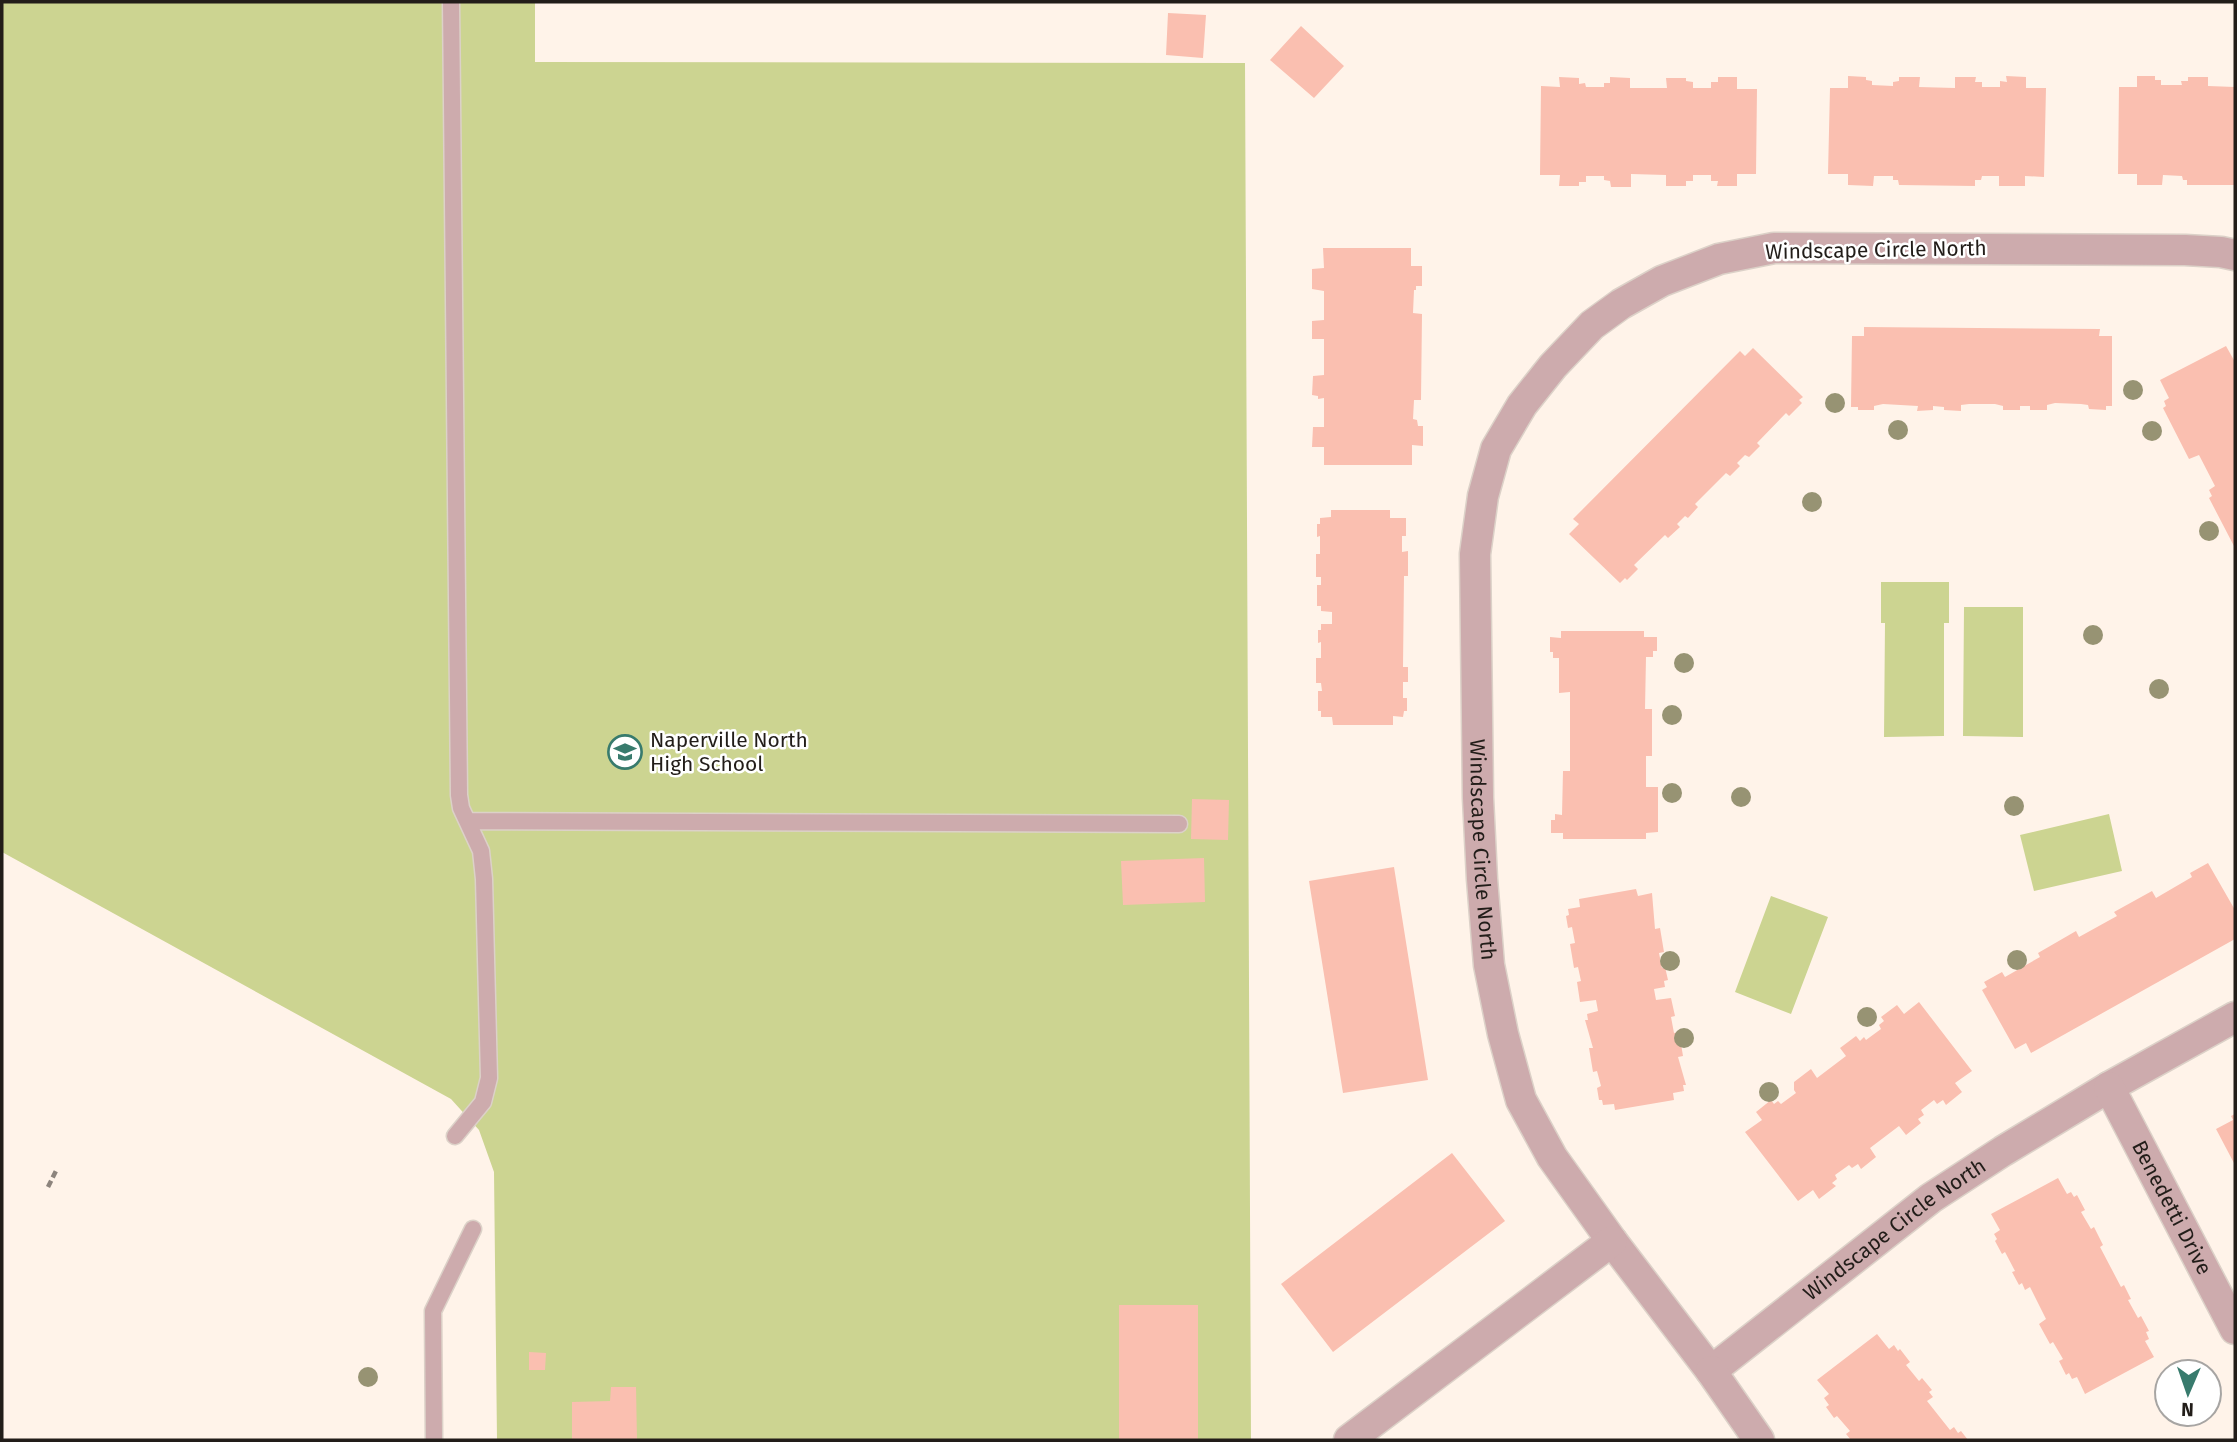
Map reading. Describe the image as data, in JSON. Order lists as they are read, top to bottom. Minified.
{"streets":{"street":["Windscape Circle North","Benedetti Drive"]},"crossings":[["Windscape Circle North","Benedetti Drive"]],"places":{"school or university":["Naperville North High School"]},"north":"bottom"}
